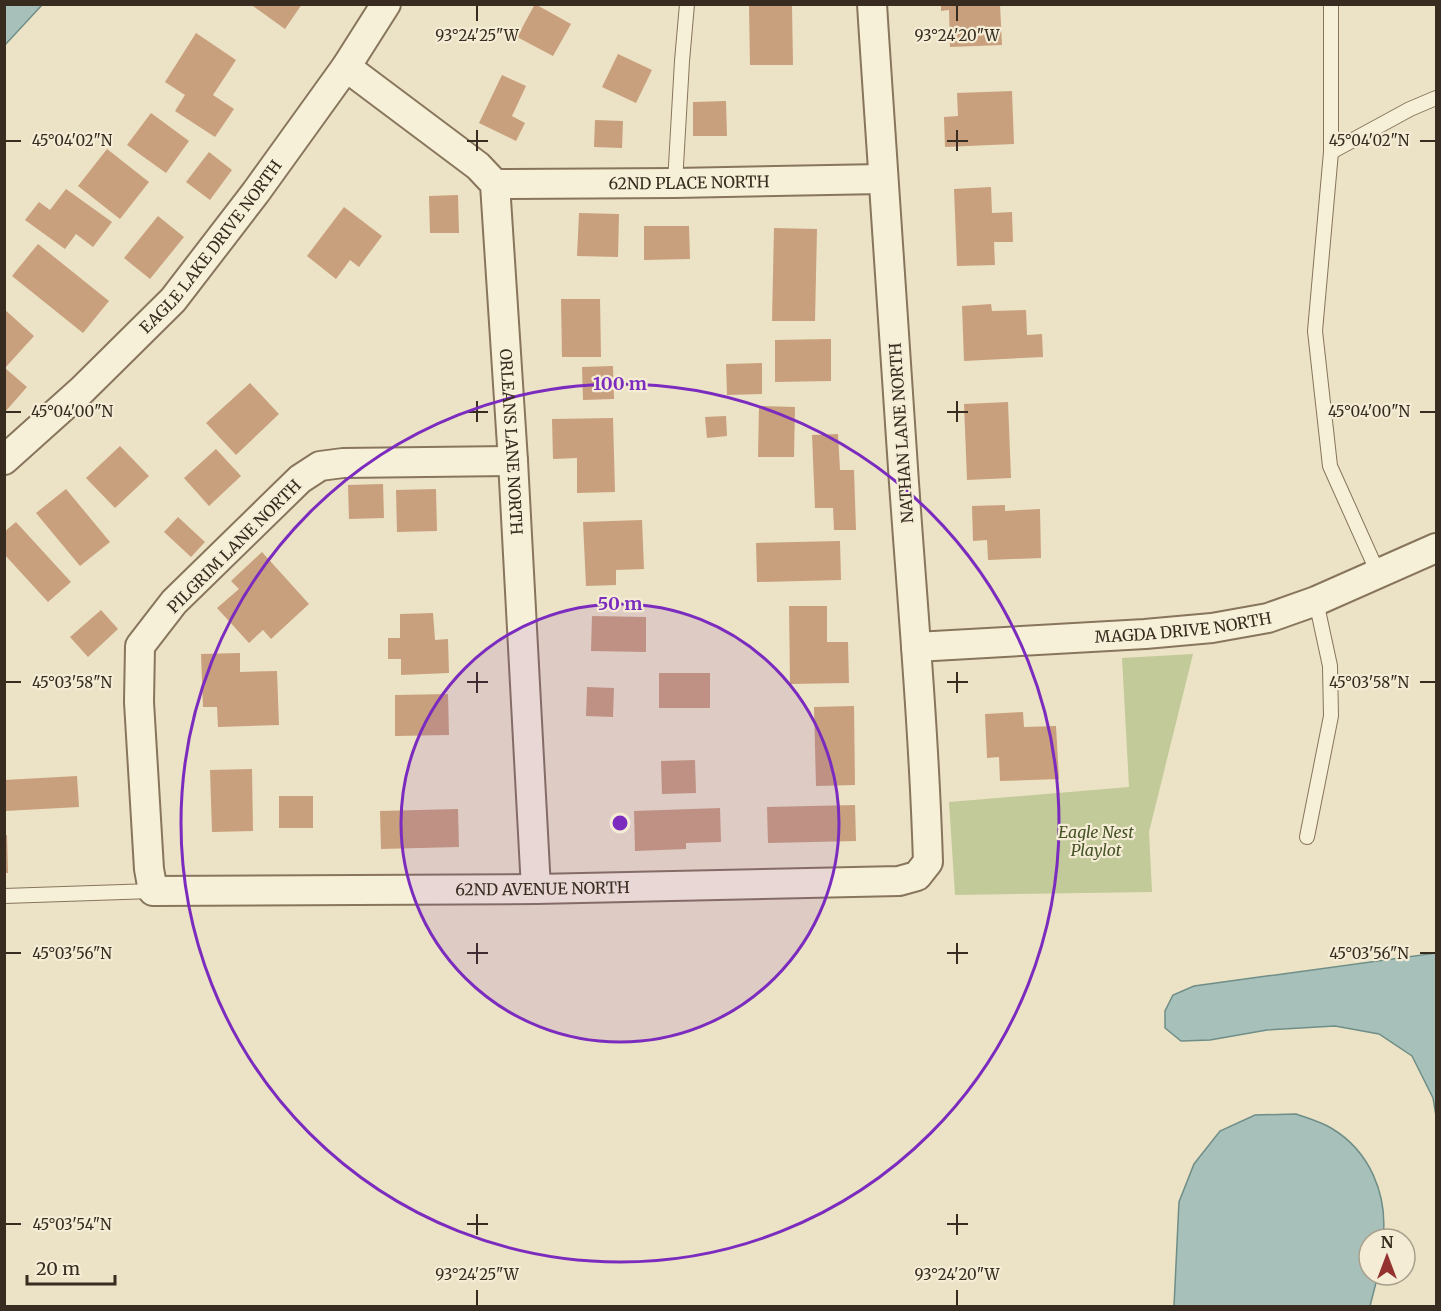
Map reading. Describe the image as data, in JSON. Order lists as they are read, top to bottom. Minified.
{"streets":{"street":["62ND PLACE NORTH","EAGLE LAKE DRIVE NORTH","NATHAN LANE NORTH","ORLEANS LANE NORTH","PILGRIM LANE NORTH","MAGDA DRIVE NORTH","62ND AVENUE NORTH"]},"crossings":[["62ND PLACE NORTH","NATHAN LANE NORTH"],["62ND PLACE NORTH","ORLEANS LANE NORTH"],["NATHAN LANE NORTH","MAGDA DRIVE NORTH"],["NATHAN LANE NORTH","62ND AVENUE NORTH"],["ORLEANS LANE NORTH","PILGRIM LANE NORTH"],["ORLEANS LANE NORTH","62ND AVENUE NORTH"],["PILGRIM LANE NORTH","62ND AVENUE NORTH"]],"parks":["Eagle Nest Playlot"],"scale_bar":"20 m","north":"top","coordinates":["93°24'25\"W","93°24'20\"W","45°04'02\"N","45°04'00\"N","45°03'58\"N","45°03'56\"N","45°03'54\"N"],"rings":["100 m","50 m"]}
